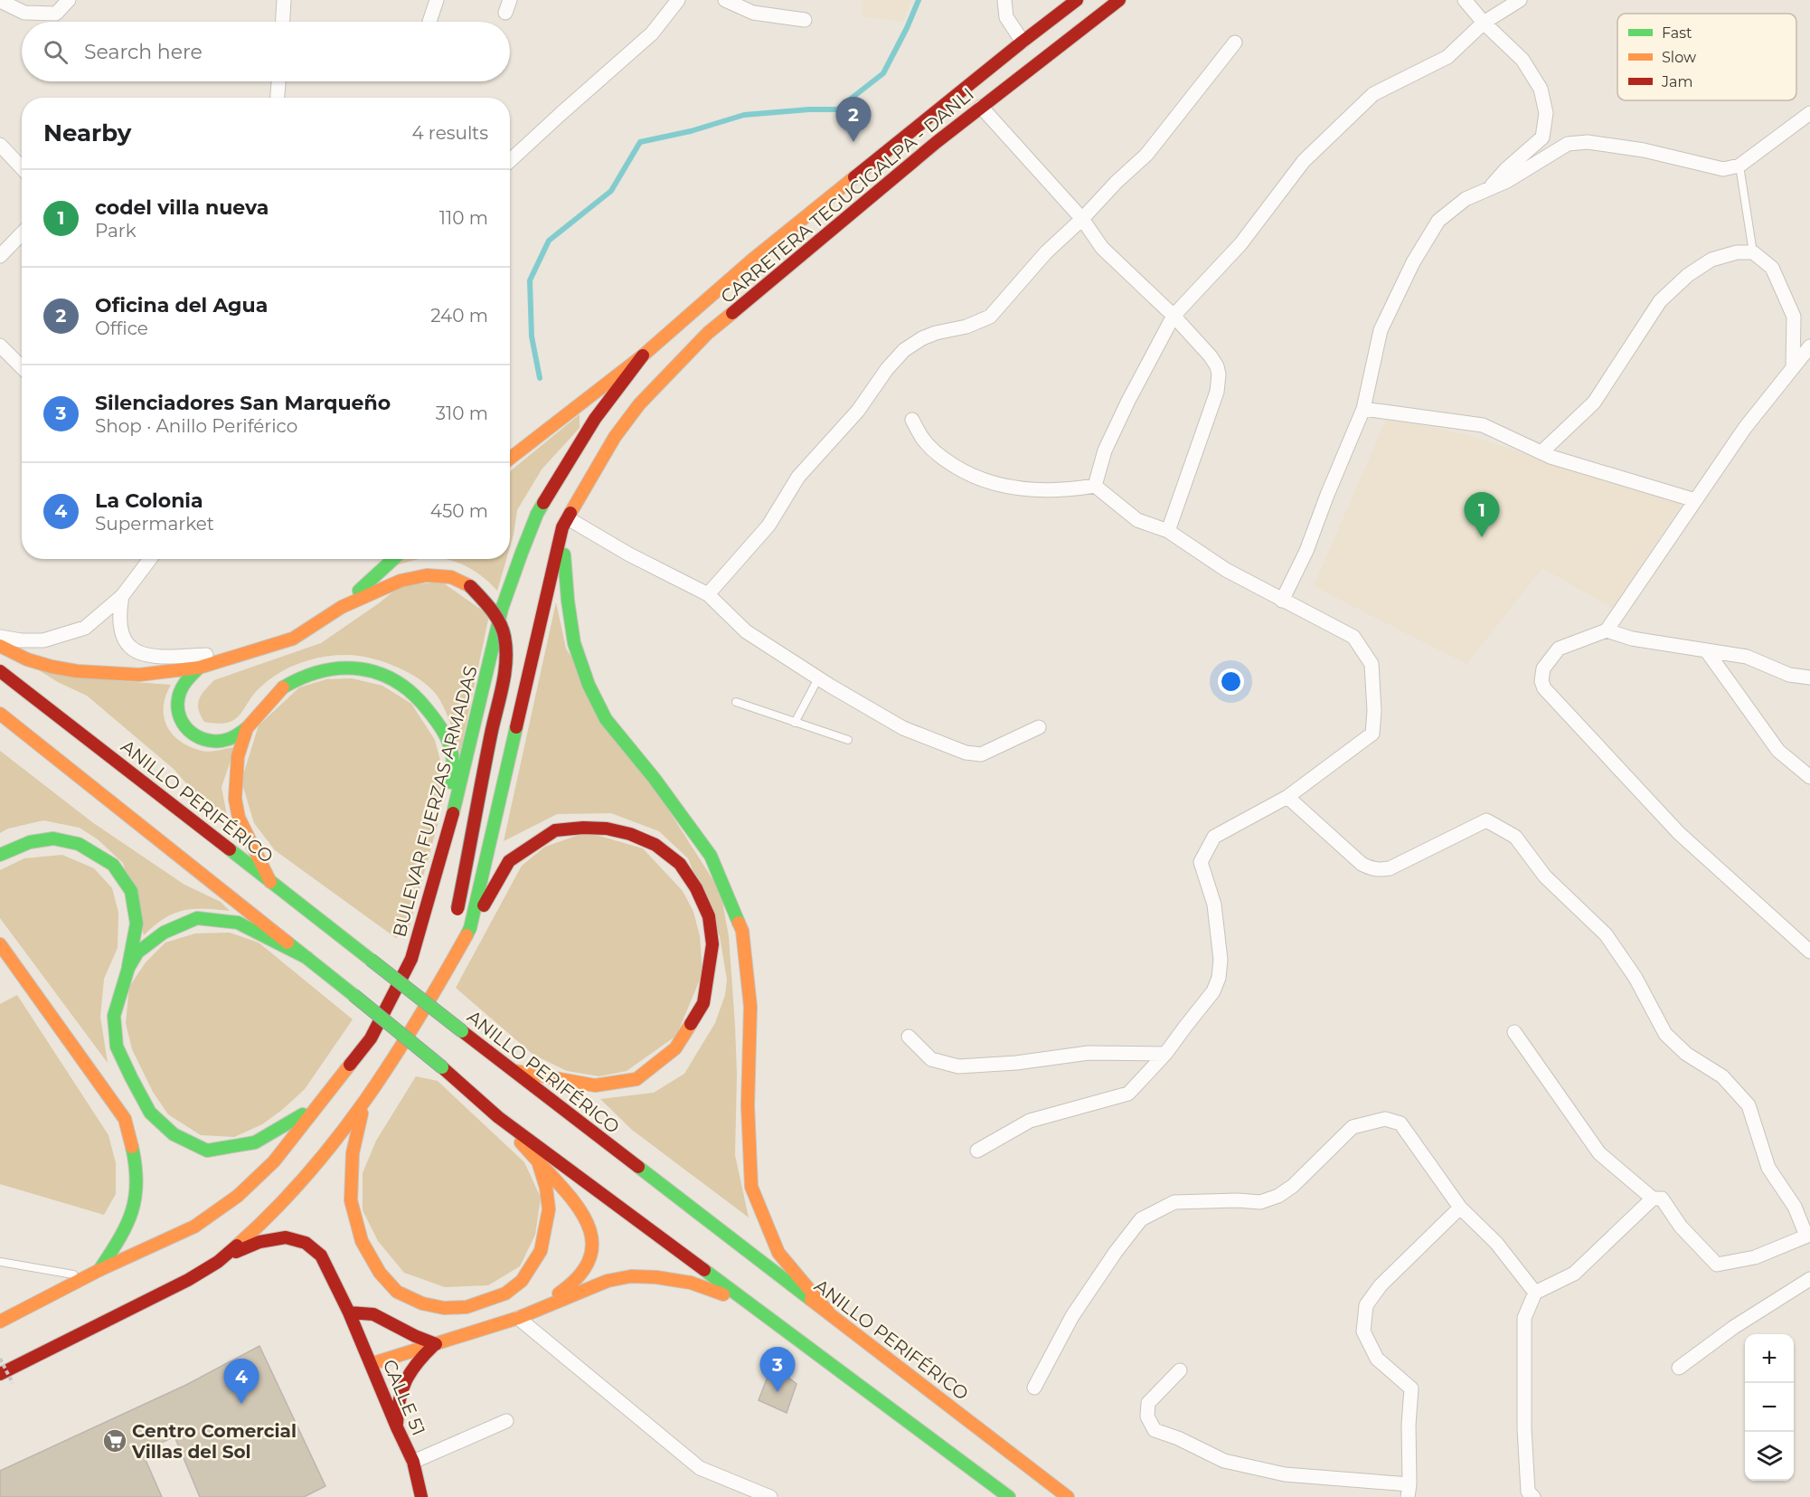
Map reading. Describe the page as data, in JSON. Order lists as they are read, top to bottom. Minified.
{"streets":{"main road":["CARRETERA TEGUCIGALPA - DANLI","ANILLO PERIFÉRICO","BULEVAR FUERZAS ARMADAS","CALLE 51"]},"crossings":[["CARRETERA TEGUCIGALPA - DANLI","BULEVAR FUERZAS ARMADAS"]],"places":{"supermarket":["Centro Comercial Villas del Sol"]},"legend":["Fast","Slow","Jam"],"page":{"search":"Search here","pins":["2","1","3","4"],"heading":["Nearby","4 results"],"list":[{"mark":"1","name":"codel villa nueva","note":"Park","value":"110 m"},{"mark":"2","name":"Oficina del Agua","note":"Office","value":"240 m"},{"mark":"3","name":"Silenciadores San Marqueño","note":"Shop · Anillo Periférico","value":"310 m"},{"mark":"4","name":"La Colonia","note":"Supermarket","value":"450 m"}],"map_buttons":["+","−"]}}
